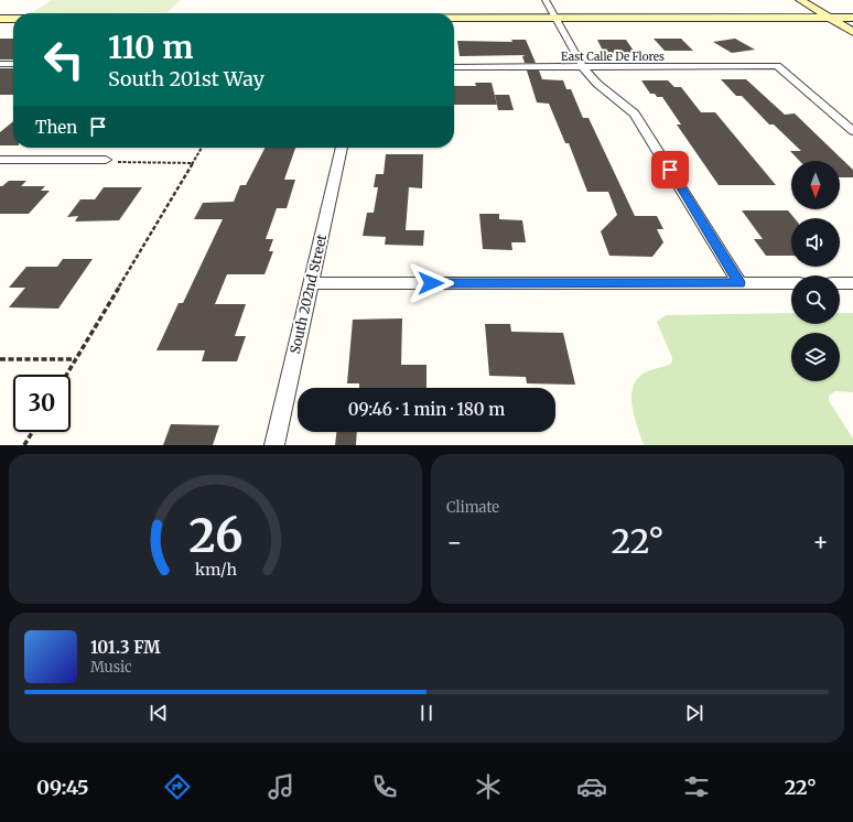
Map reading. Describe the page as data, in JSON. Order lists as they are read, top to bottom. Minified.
{"streets":{"street":["East Calle De Flores","South 202nd Street"]},"north":"bottom","page":{"turn":["110 m","South 201st Way"],"then":"Then","limit":"30","trip":"09:46 · 1 min · 180 m","tile":"Climate","heat":["−","22°","+"],"song":["101.3 FM","Music"],"tabs":["09:45","22°"],"gauge":["26","km/h"]}}
